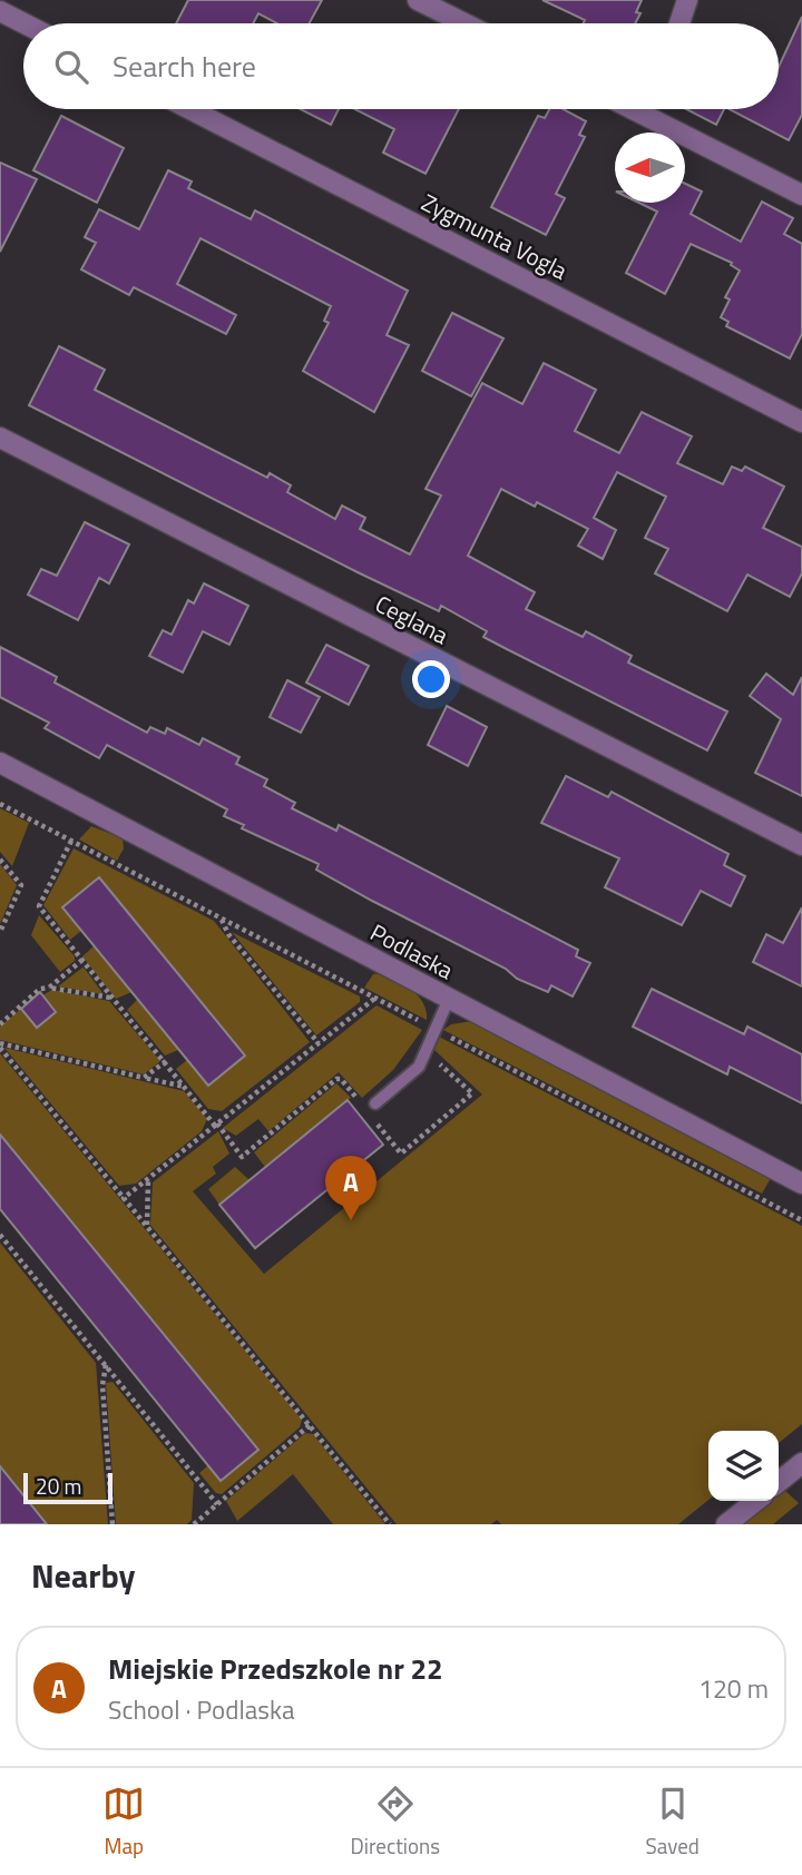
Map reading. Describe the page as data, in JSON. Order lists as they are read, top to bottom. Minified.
{"streets":{"street":["Zygmunta Vogla","Ceglana","Podlaska"]},"scale_bar":"20 m","north":"left","page":{"search":"Search here","pins":"A","scale":"20 m","heading":"Nearby","list":[{"mark":"A","name":"Miejskie Przedszkole nr 22","note":"School · Podlaska","value":"120 m"}],"nav":["Map","Directions","Saved"]}}
